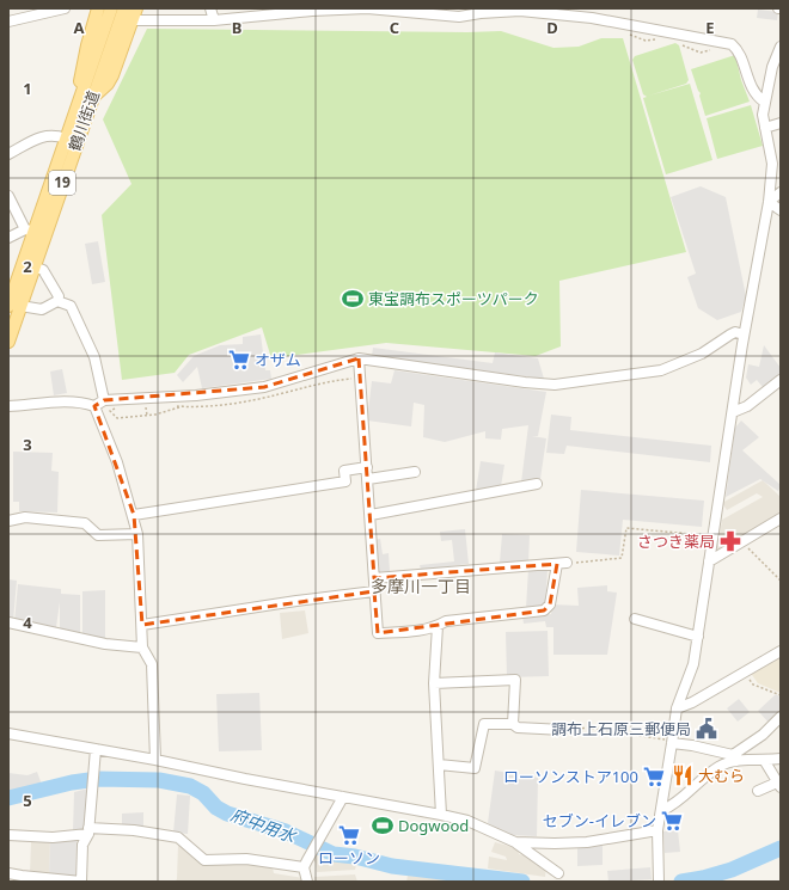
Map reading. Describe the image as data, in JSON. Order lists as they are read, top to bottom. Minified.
{"streets":{"main road":["鶴川街道","19"]},"districts":["多摩川一丁目"],"water":["府中用水"],"places":{"sports":["東宝調布スポーツパーク","Dogwood"],"supermarket":["オザム","ローソンストア100","セブン-イレブン","ローソン"],"pharmacy":["さつき薬局"],"public building":["調布上石原三郵便局"],"restaurant":["大むら"]},"grid":{"columns":["A","B","C","D","E"],"rows":["1","2","3","4","5"]}}
